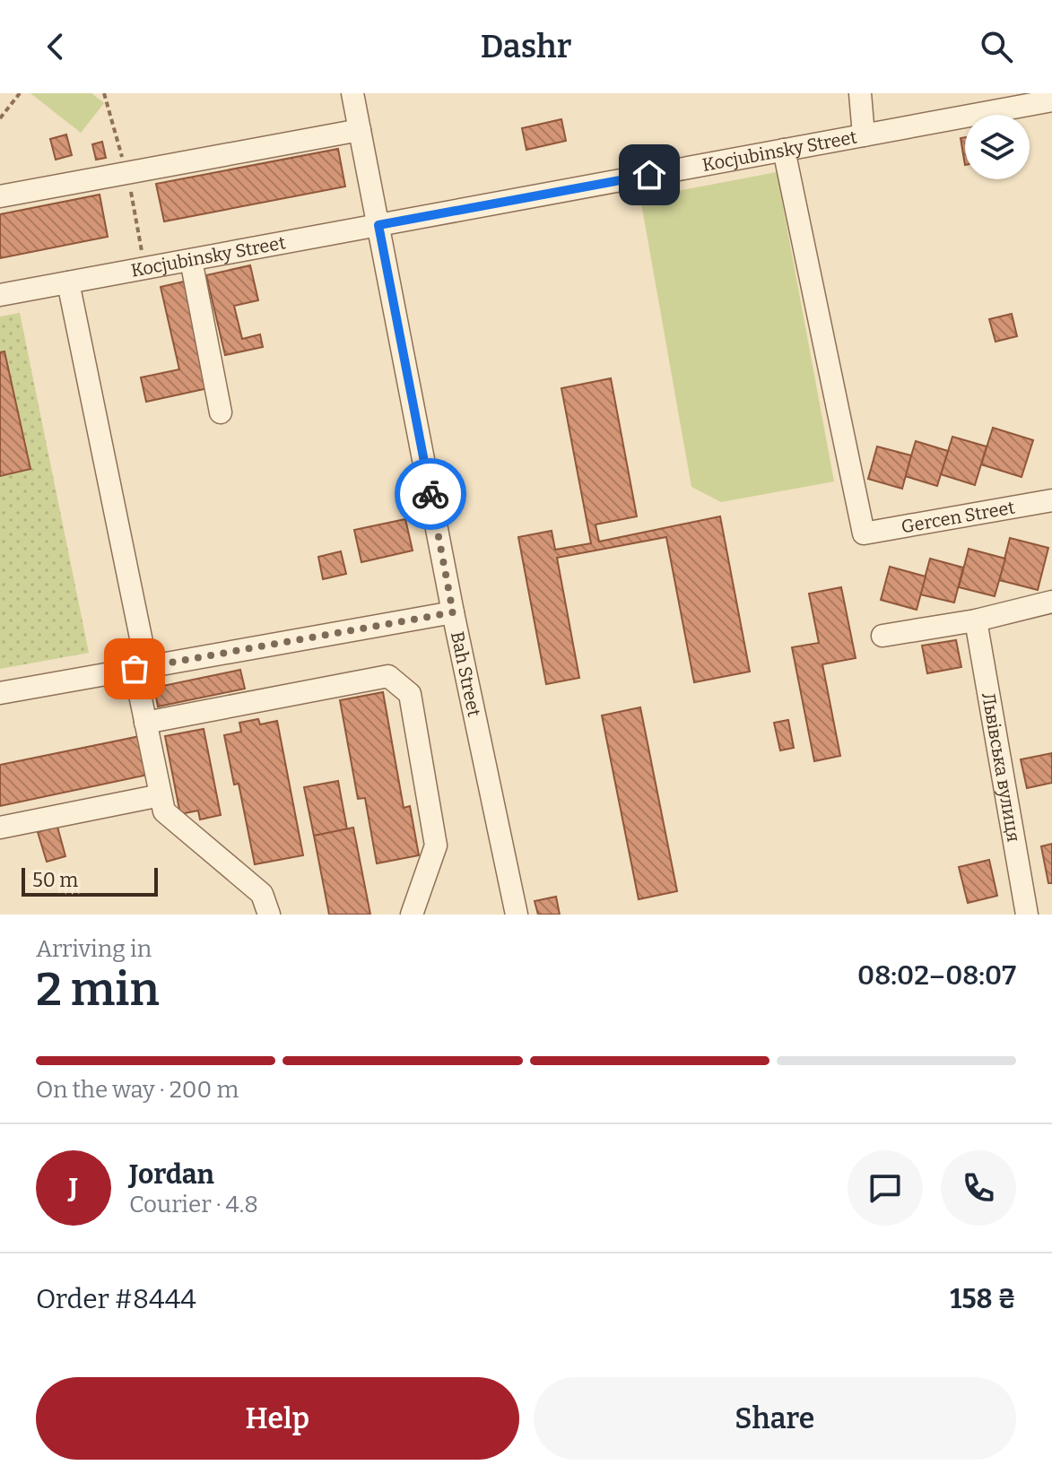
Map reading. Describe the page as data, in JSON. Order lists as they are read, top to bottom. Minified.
{"streets":{"street":["Kocjubinsky Street","Gercen Street","Bah Street","Львівська вулиця"]},"crossings":[["Kocjubinsky Street","Gercen Street"],["Kocjubinsky Street","Bah Street"]],"scale_bar":"50 m","page":{"header":"Dashr","scale":"50 m","heading":["2 min","Arriving in","08:02–08:07"],"panel":["Jordan","Courier · 4.8","Order #8444","158 ₴"],"bar":"On the way · 200 m","round":"J","buttons":["Help","Share"]}}
